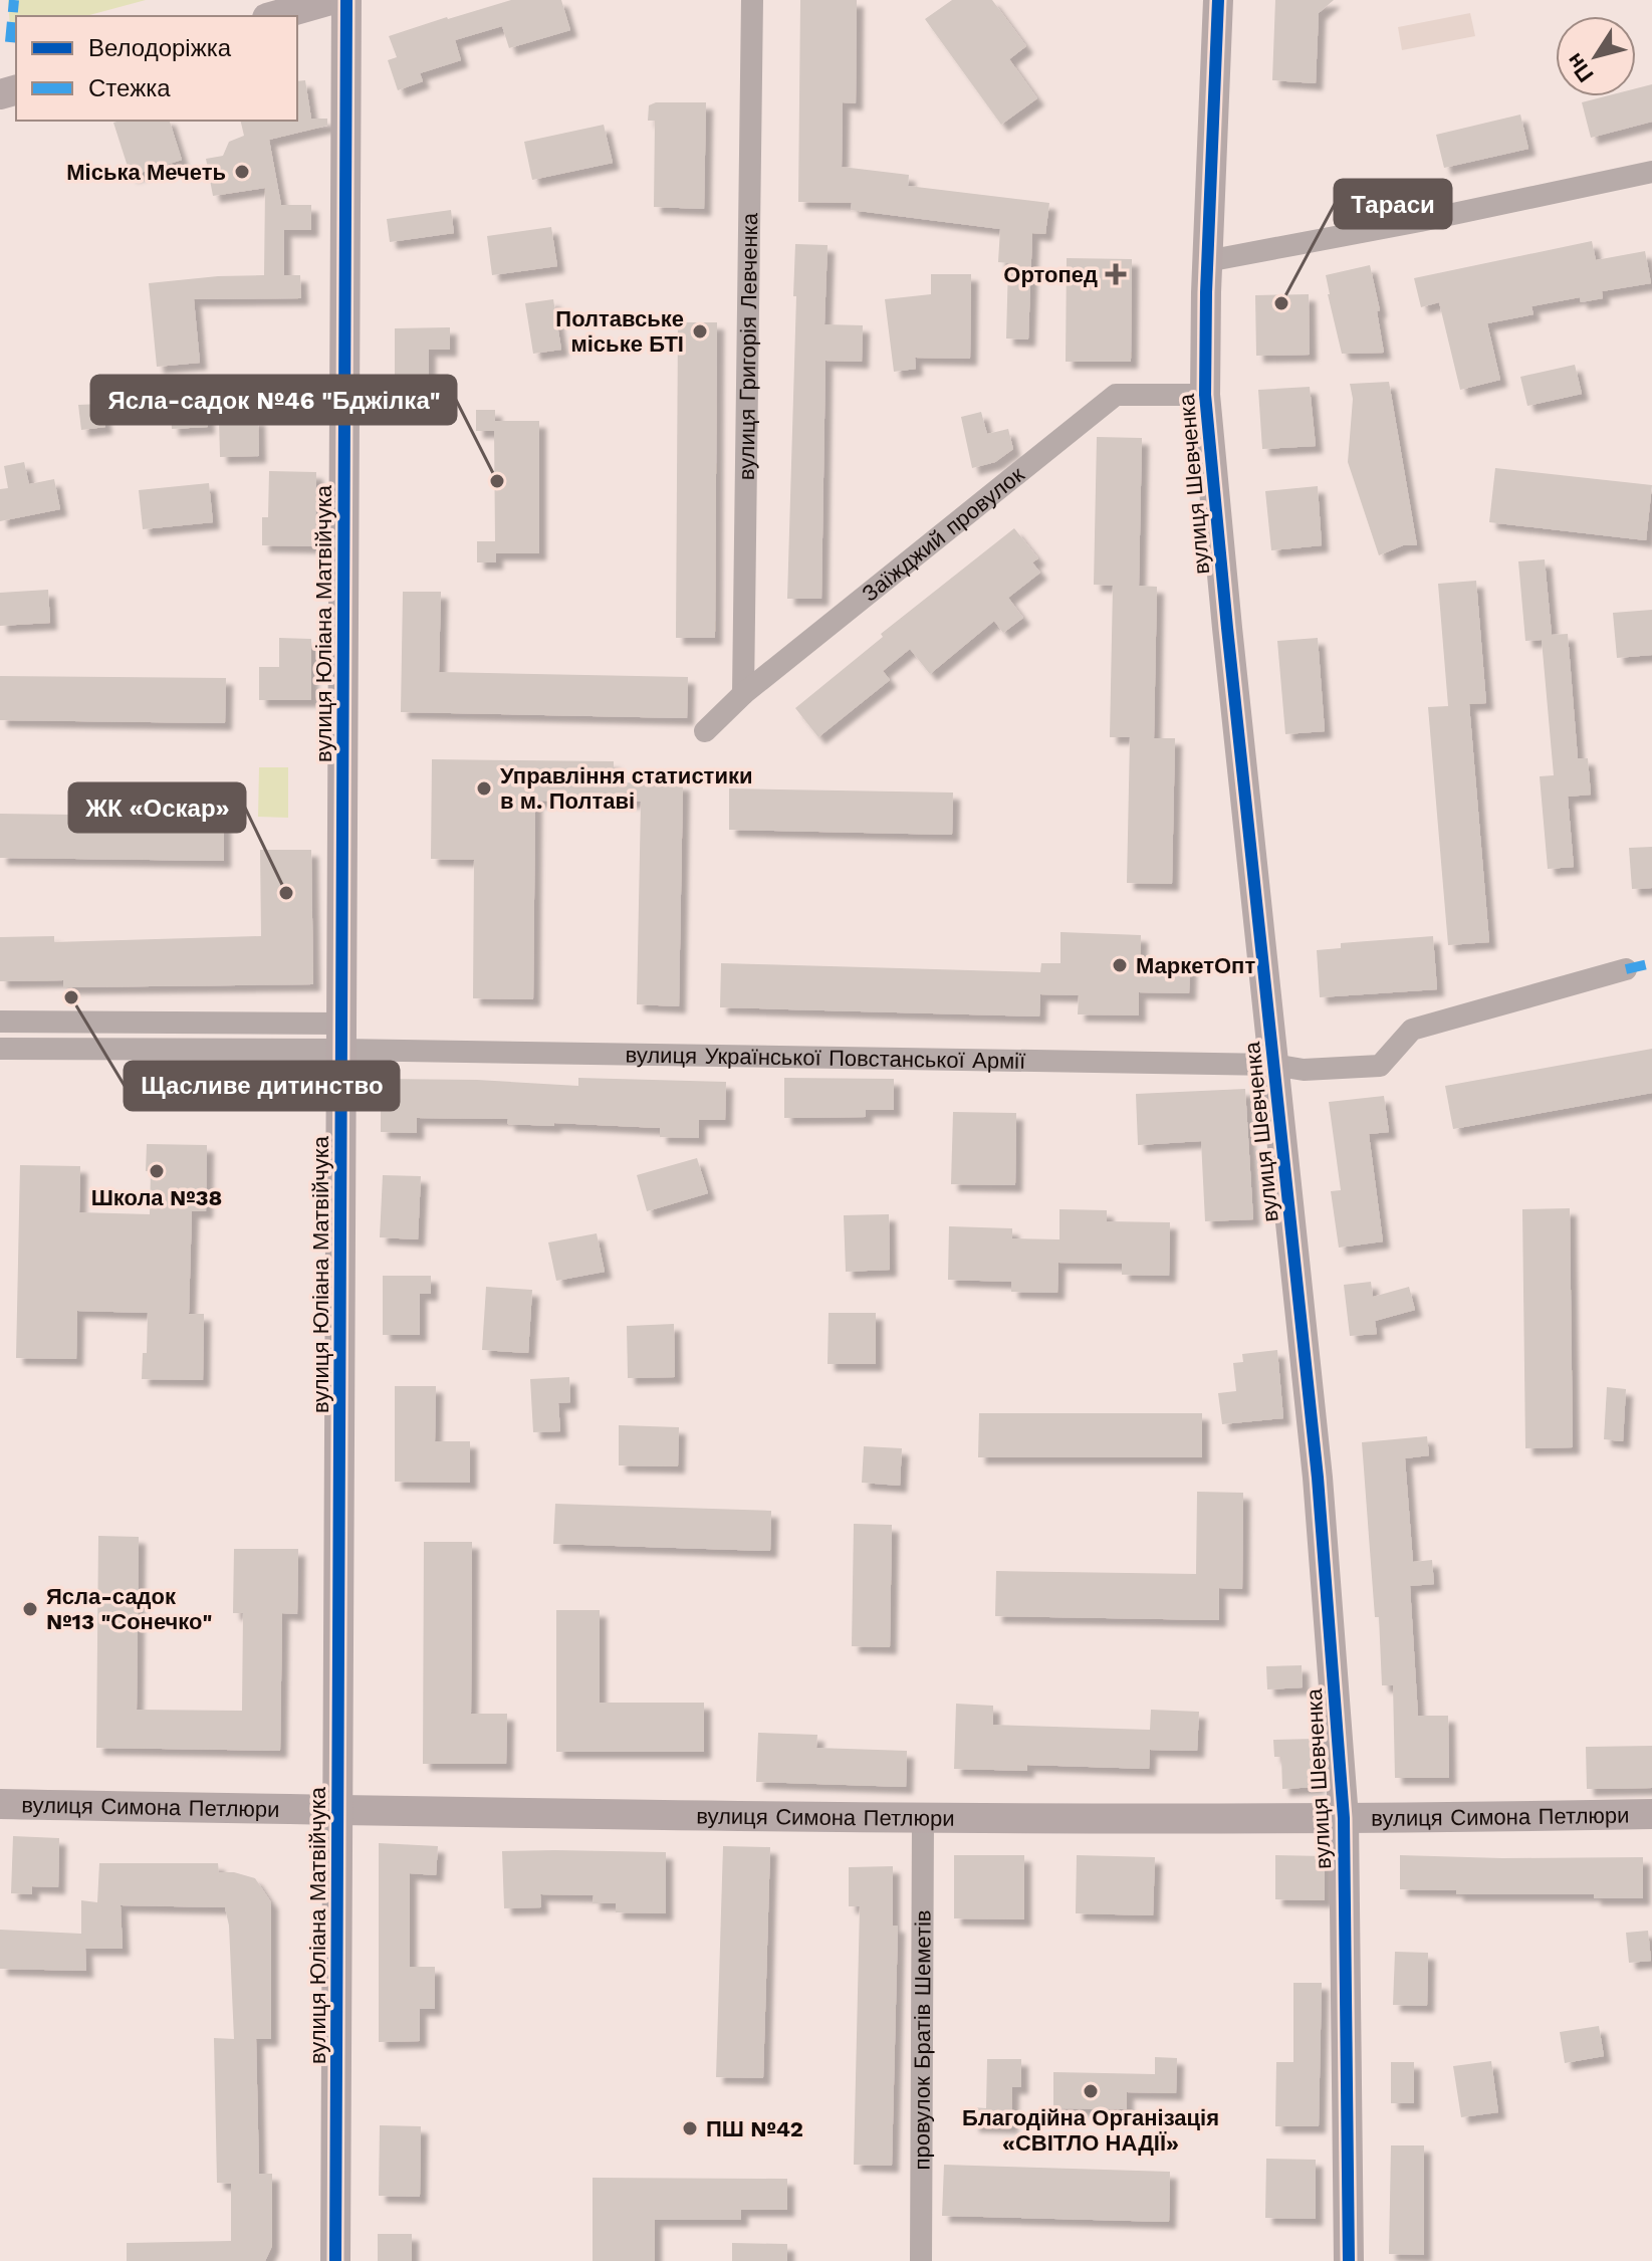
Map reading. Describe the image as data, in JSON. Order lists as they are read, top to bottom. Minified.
{"streets":{"street":["вулиця Григорія Левченка","вулиця Шевченка","Заїжджий провулок","вулиця Юліана Матвійчука","вулиця Української Повстанської Армії","вулиця Симона Петлюри","провулок Братів Шеметів"]},"crossings":[["вулиця Григорія Левченка","Заїжджий провулок"],["вулиця Шевченка","Заїжджий провулок"],["вулиця Шевченка","вулиця Української Повстанської Армії"],["вулиця Шевченка","вулиця Симона Петлюри"],["вулиця Юліана Матвійчука","вулиця Української Повстанської Армії"],["вулиця Юліана Матвійчука","вулиця Симона Петлюри"],["вулиця Симона Петлюри","провулок Братів Шеметів"]],"places":{"other":["Міська Мечеть","Тараси","Полтавське міське БТІ","Ясла-садок №46 \"Бджілка\"","Управління статистики в м. Полтаві","ЖК «Оскар»","МаркетОпт","Щасливе дитинство","Школа №38","Ясла-садок №13 \"Сонечко\"","Благодійна Організація «СВІТЛО НАДІЇ»","ПШ №42"],"health":["Ортопед"]},"legend":["Велодоріжка","Стежка"],"north":"bottom left"}
